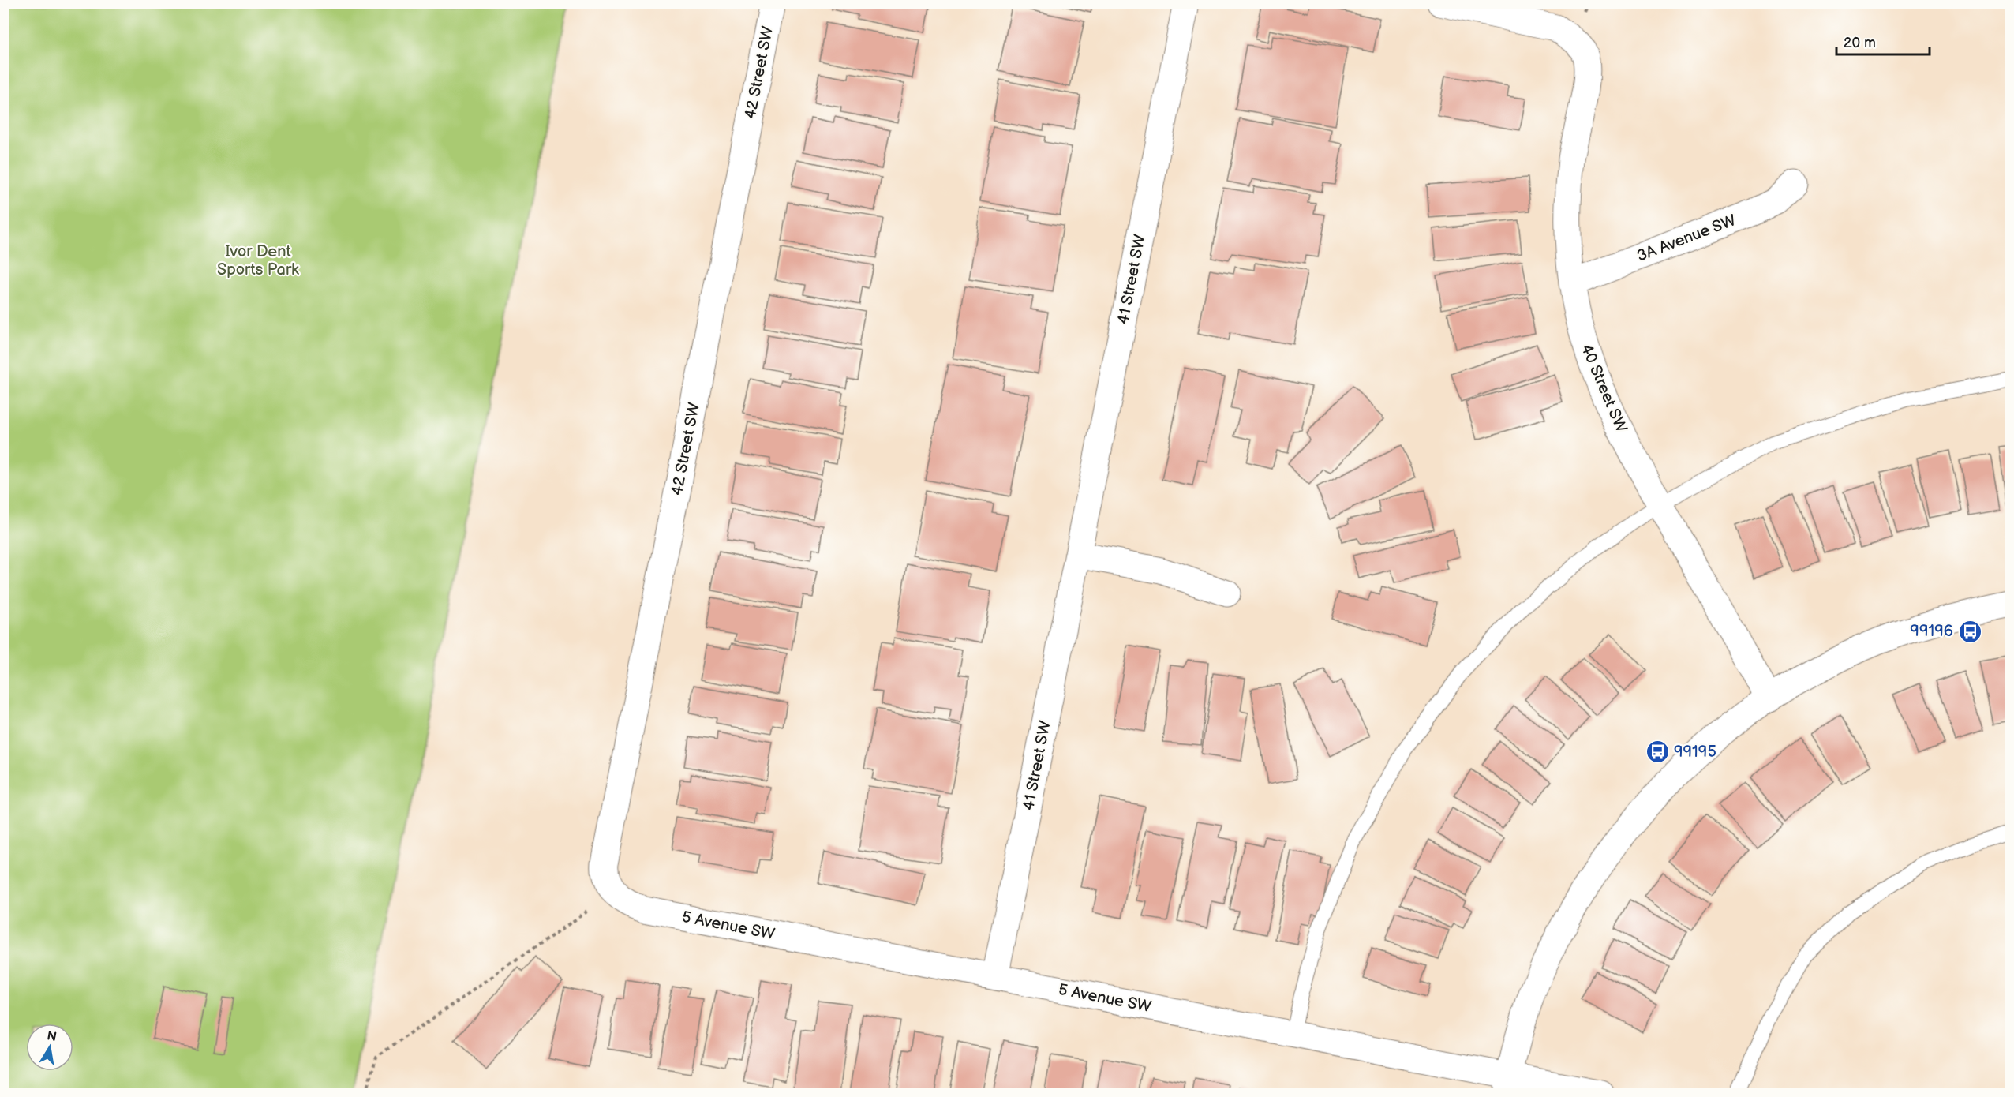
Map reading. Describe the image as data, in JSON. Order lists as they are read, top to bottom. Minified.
{"streets":{"street":["42 Street SW","3A Avenue SW","41 Street SW","40 Street SW","5 Avenue SW"]},"crossings":[["42 Street SW","5 Avenue SW"],["3A Avenue SW","40 Street SW"],["41 Street SW","5 Avenue SW"]],"parks":["Ivor Dent Sports Park"],"places":{"bus stop":["99196","99195"]},"scale_bar":"20 m","north":"top"}
